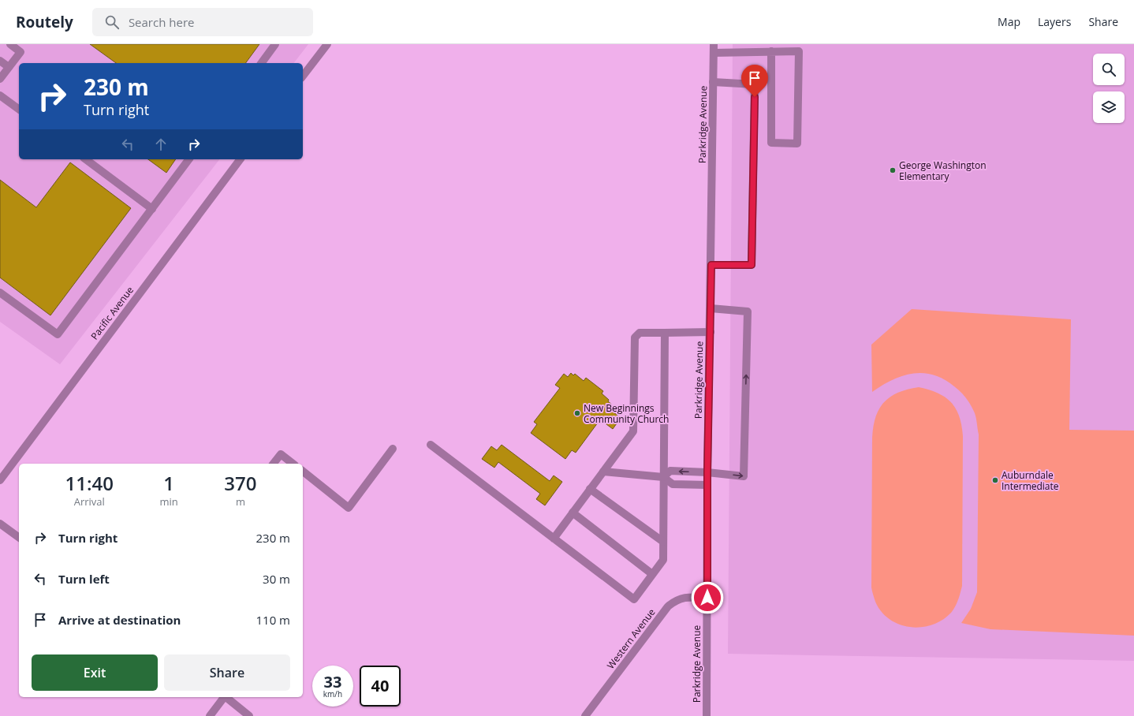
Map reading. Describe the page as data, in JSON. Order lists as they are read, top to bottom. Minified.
{"streets":{"street":["Parkridge Avenue","Pacific Avenue","Western Avenue"]},"crossings":[["Parkridge Avenue","Western Avenue"]],"places":["George Washington Elementary","New Beginnings Community Church","Auburndale Intermediate"],"page":{"header":"Routely","search":"Search here","nav":["Map","Layers","Share"],"turn":["230 m","Turn right"],"eta":["11:40","Arrival","1","min","370","m"],"list":[{"name":"Turn right","value":"230 m"},{"name":"Turn left","value":"30 m"},{"name":"Arrive at destination","value":"110 m"}],"buttons":["Exit","Share"],"speed":"33 km/h","limit":"40"}}
